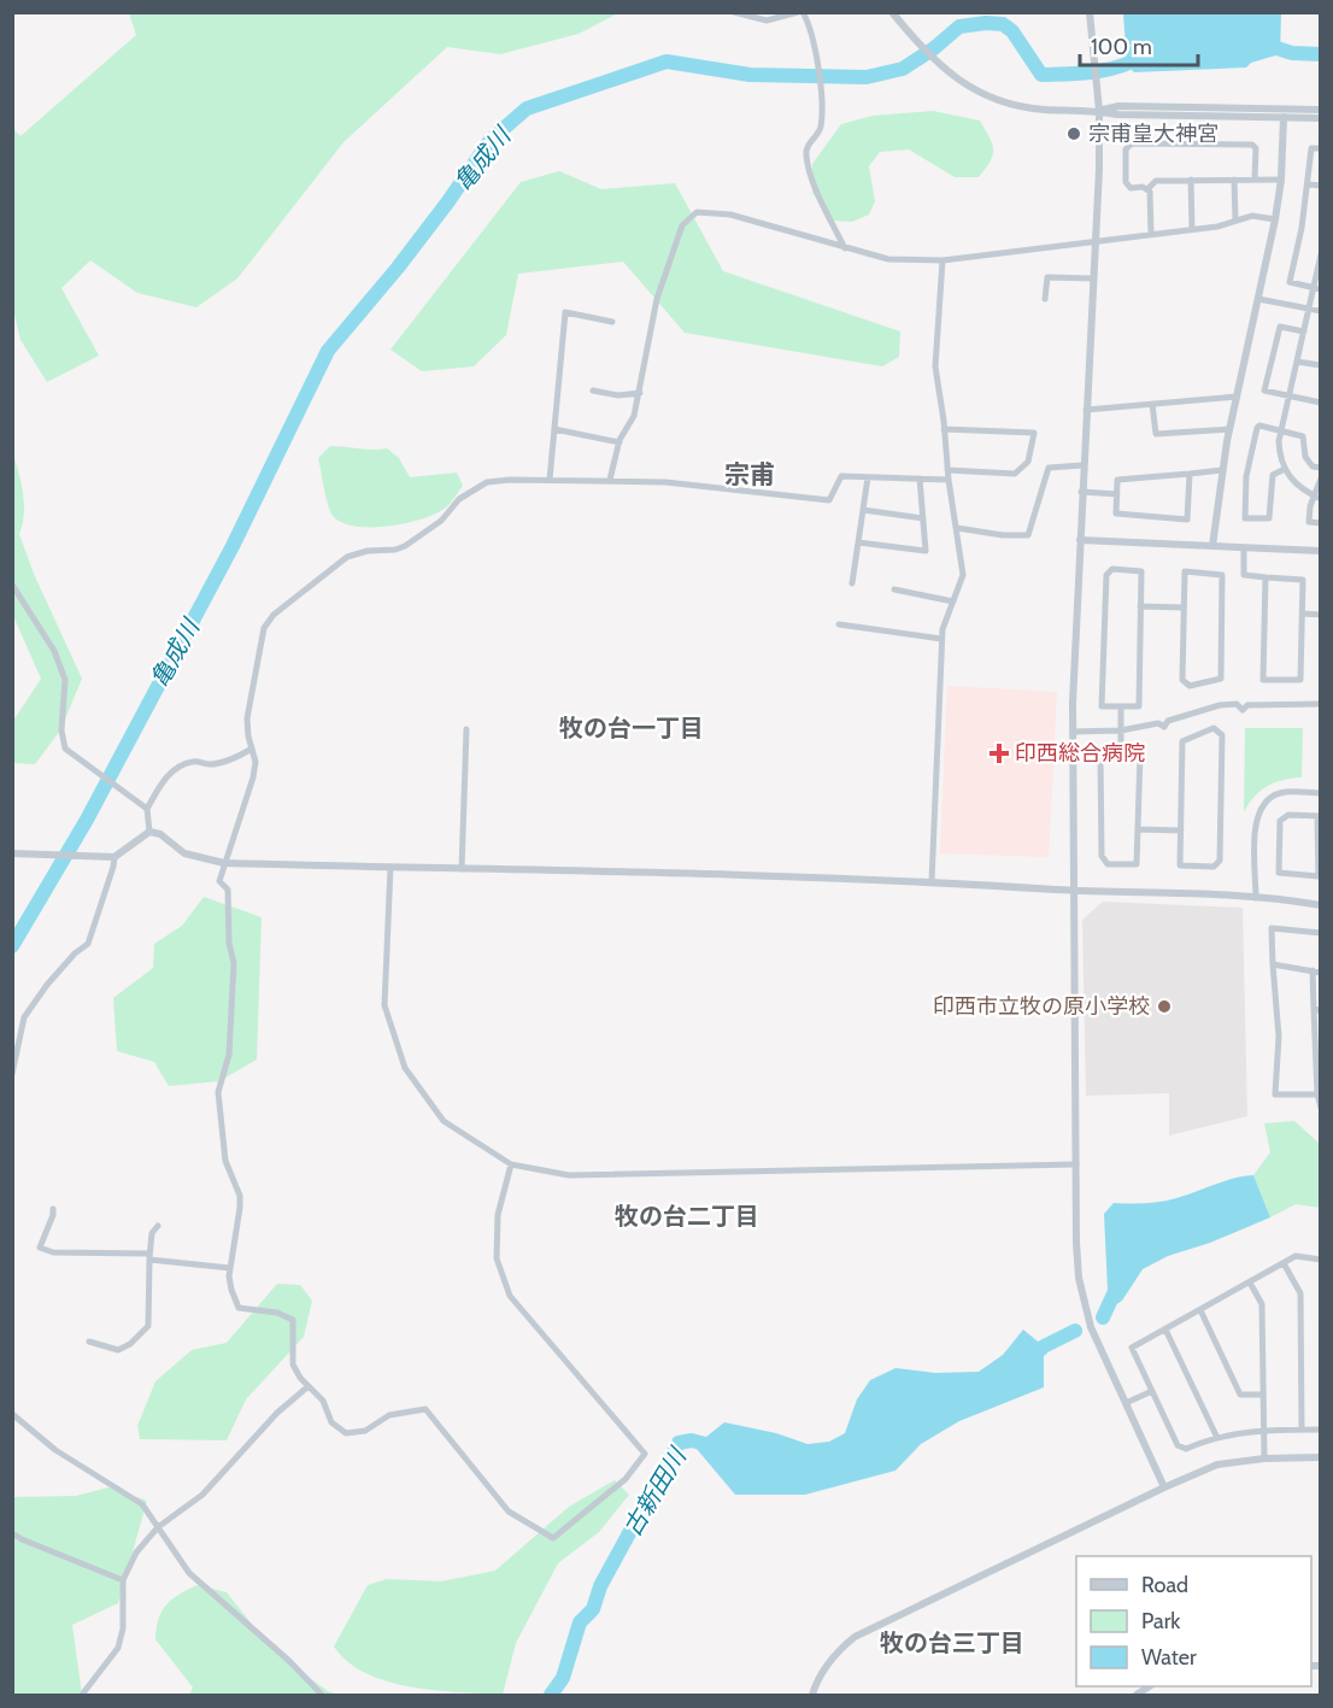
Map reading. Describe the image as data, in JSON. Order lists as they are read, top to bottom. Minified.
{"districts":["宗甫","牧の台一丁目","牧の台二丁目","牧の台三丁目"],"water":["亀成川","古新田川"],"places":{"other":["宗甫皇大神宮","印西市立牧の原小学校"],"health":["印西総合病院"]},"legend":["Road","Park","Water"],"scale_bar":"100 m"}
